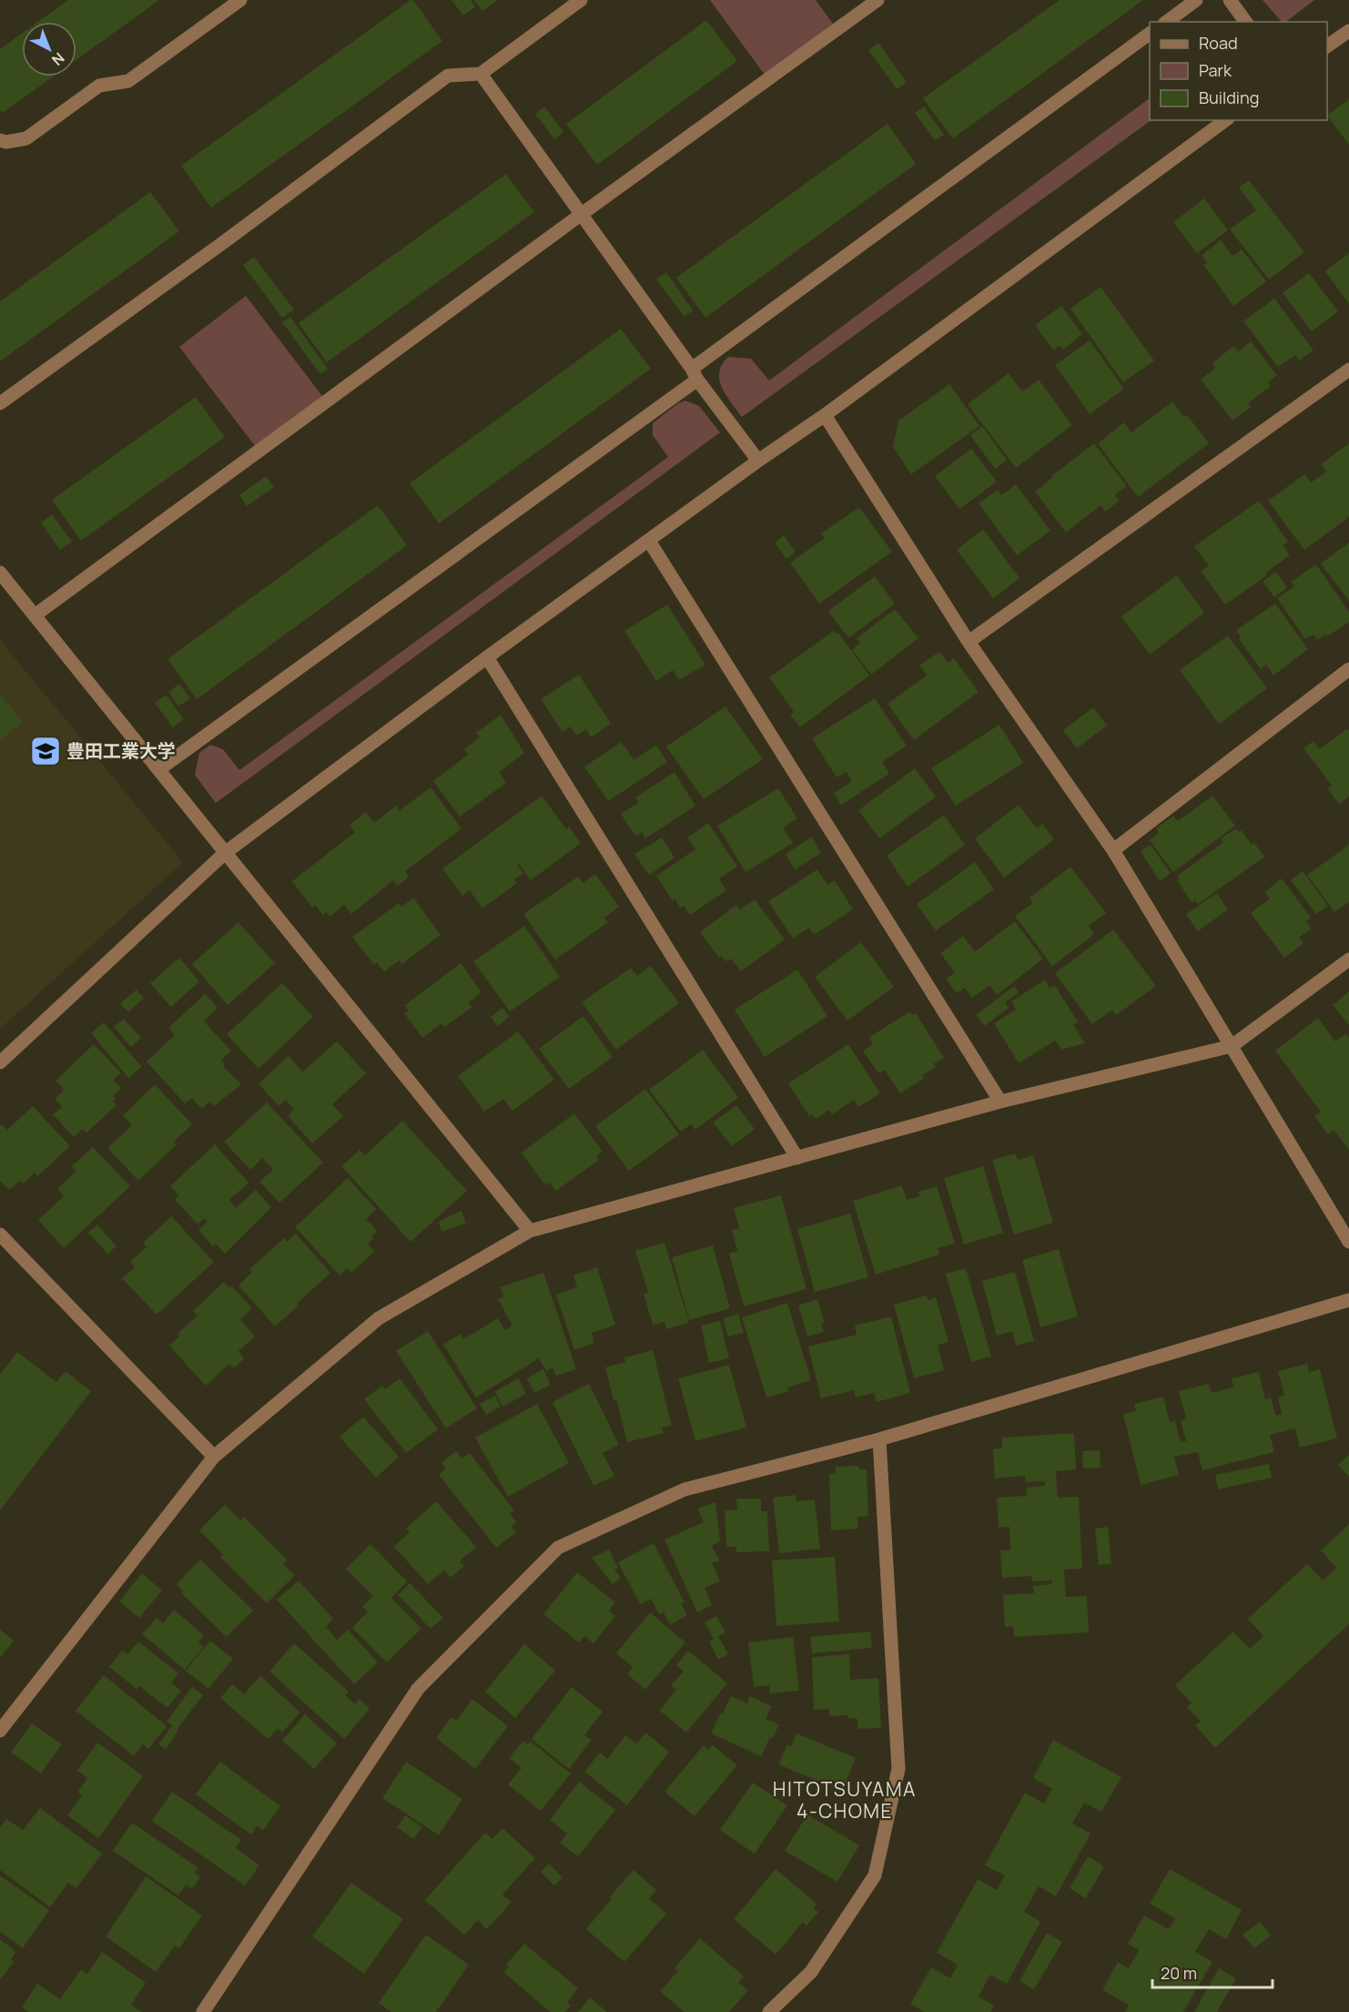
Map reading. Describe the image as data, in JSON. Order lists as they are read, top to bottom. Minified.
{"districts":["HITOTSUYAMA 4-CHOME"],"places":{"school or university":["豊田工業大学"]},"legend":["Road","Park","Building"],"scale_bar":"20 m","north":"bottom right"}
